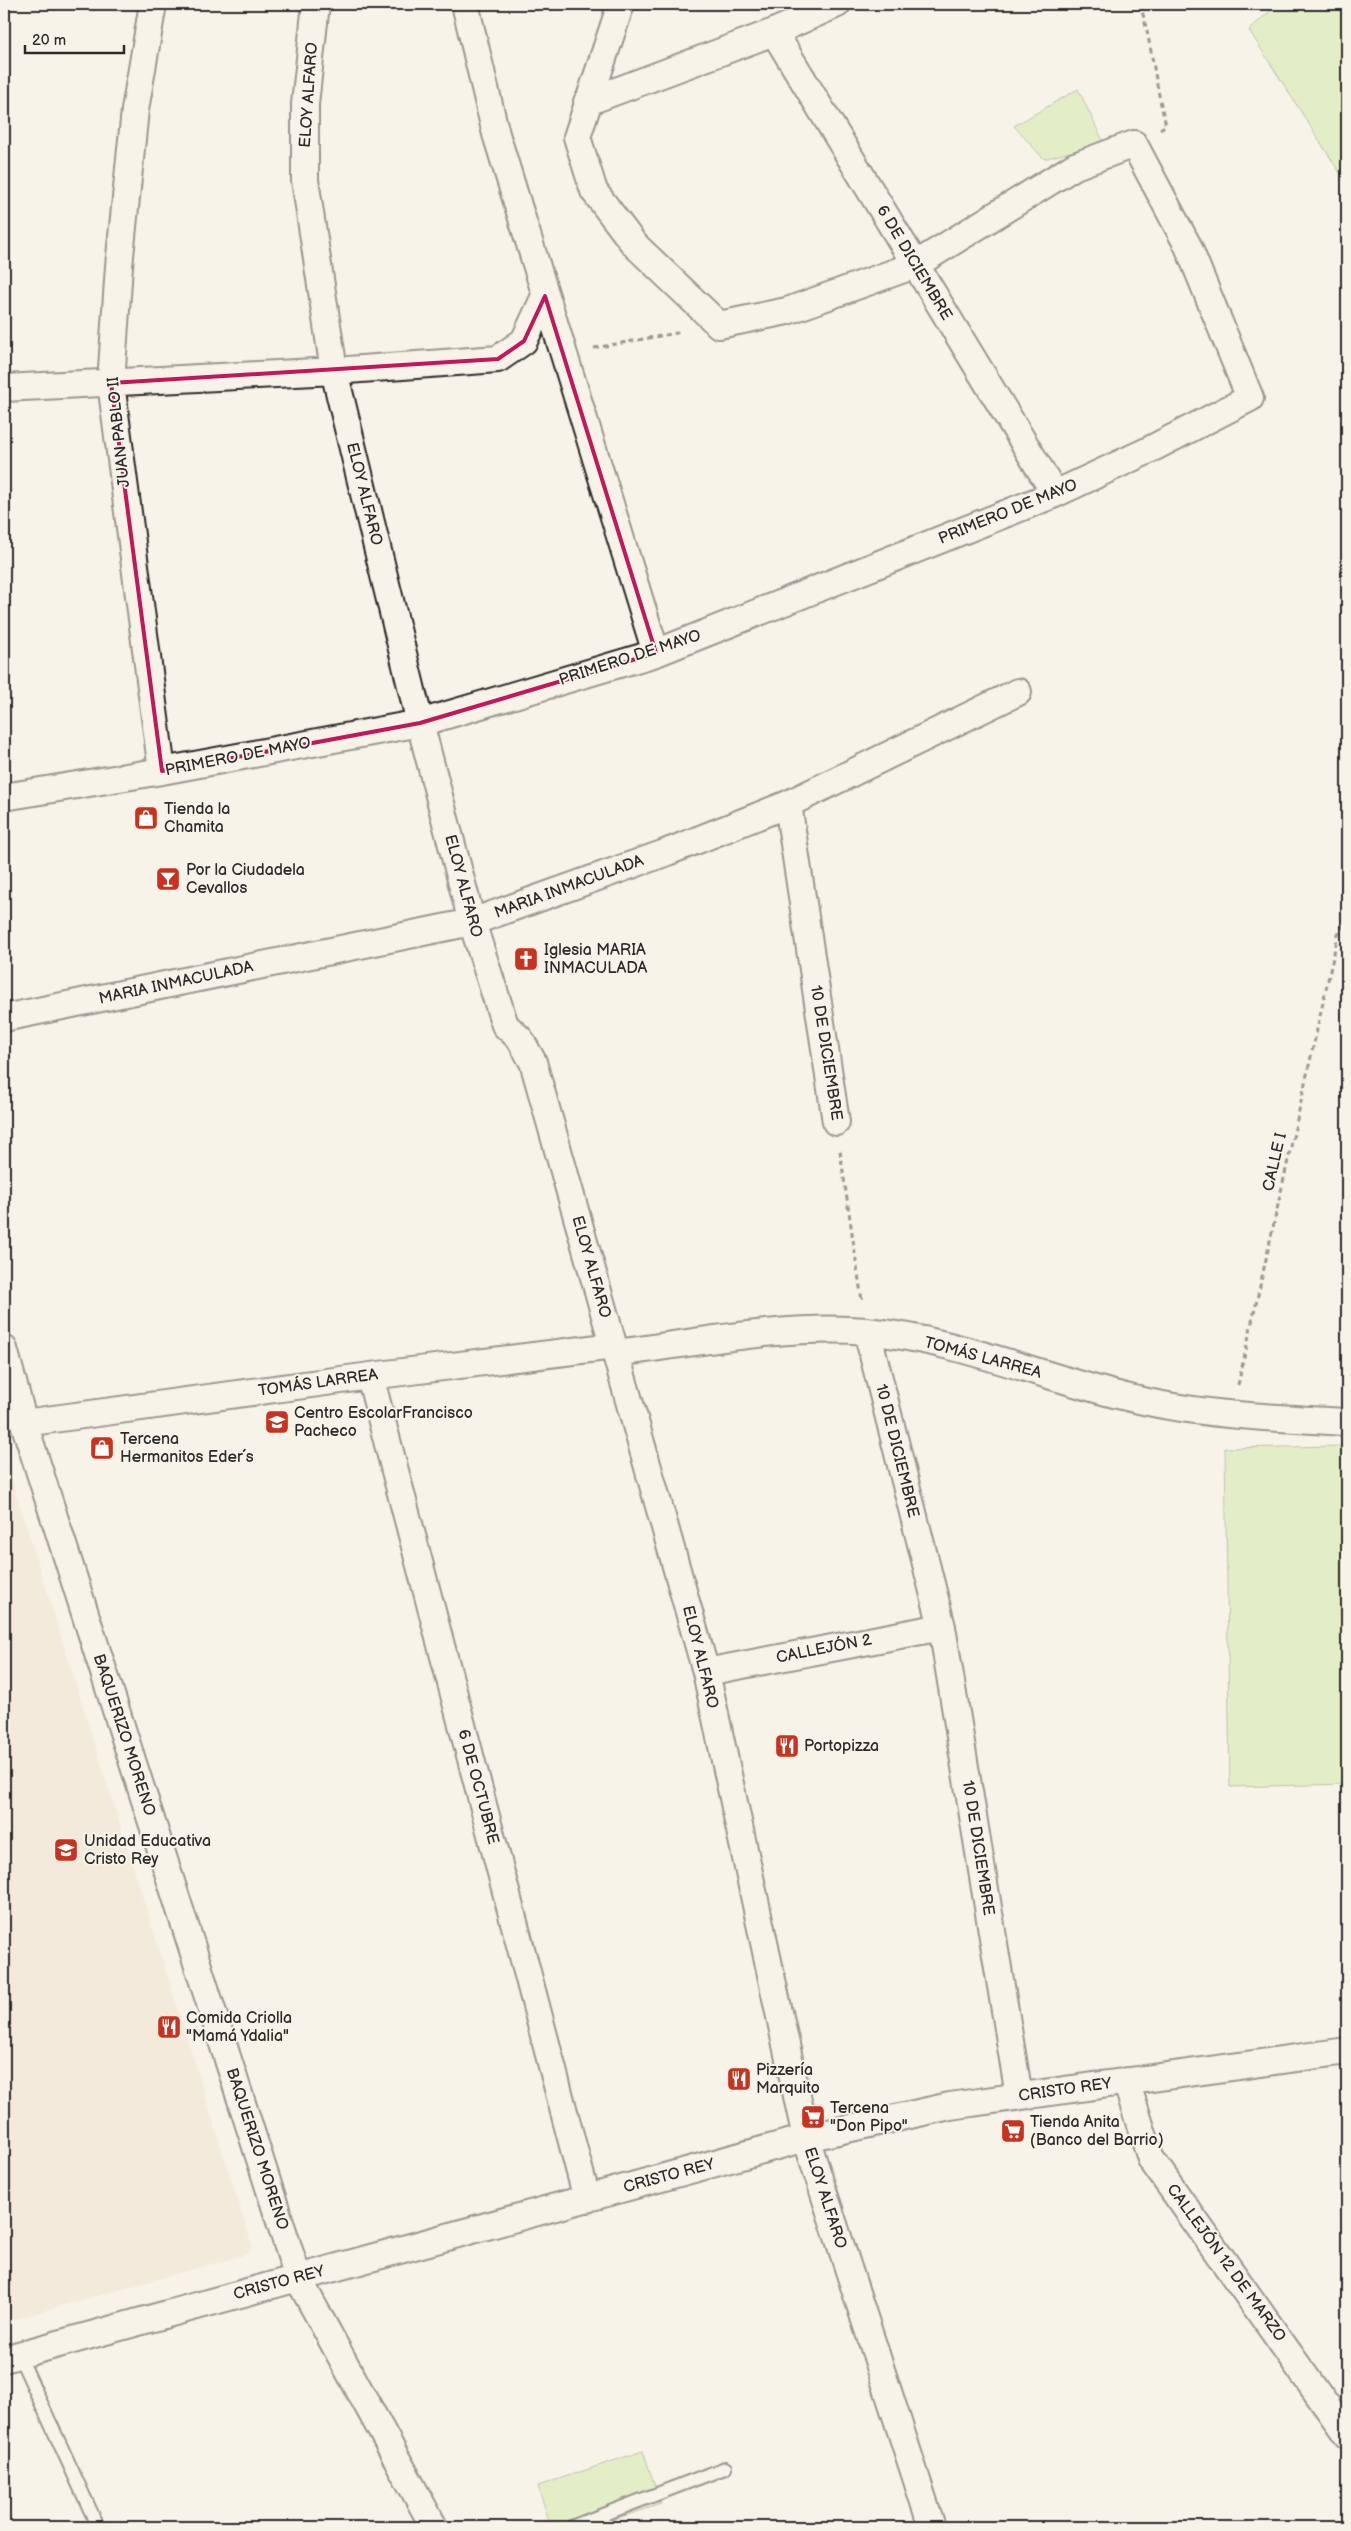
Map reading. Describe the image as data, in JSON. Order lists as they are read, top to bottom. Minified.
{"streets":{"street":["ELOY ALFARO","6 DE DICIEMBRE","JUAN PABLO II","PRIMERO DE MAYO","MARIA INMACULADA","10 DE DICIEMBRE","TOMÁS LARREA","CALLEJÓN 2","BAQUERIZO MORENO","6 DE OCTUBRE","CRISTO REY","CALLEJÓN 12 DE MARZO"],"path":["CALLE I"]},"crossings":[["ELOY ALFARO","PRIMERO DE MAYO"],["ELOY ALFARO","MARIA INMACULADA"],["ELOY ALFARO","TOMÁS LARREA"],["ELOY ALFARO","CALLEJÓN 2"],["ELOY ALFARO","CRISTO REY"],["6 DE DICIEMBRE","PRIMERO DE MAYO"],["JUAN PABLO II","PRIMERO DE MAYO"],["MARIA INMACULADA","10 DE DICIEMBRE"],["10 DE DICIEMBRE","TOMÁS LARREA"],["10 DE DICIEMBRE","CALLEJÓN 2"],["10 DE DICIEMBRE","CRISTO REY"],["CALLE I","TOMÁS LARREA"],["TOMÁS LARREA","BAQUERIZO MORENO"],["TOMÁS LARREA","6 DE OCTUBRE"],["BAQUERIZO MORENO","CRISTO REY"],["6 DE OCTUBRE","CRISTO REY"],["CRISTO REY","CALLEJÓN 12 DE MARZO"]],"places":{"shop":["Tienda la Chamita","Tercena Hermanitos Eder´s"],"bar":["Por la Ciudadela Cevallos"],"church":["Iglesia MARIA INMACULADA"],"school or university":["Centro EscolarFrancisco Pacheco","Unidad Educativa Cristo Rey"],"restaurant":["Portopizza","Comida Criolla \"Mamá Ydalia\"","Pizzería Marquito"],"supermarket":["Tercena \"Don Pipo\"","Tienda Anita (Banco del Barrio)"]},"scale_bar":"20 m"}
